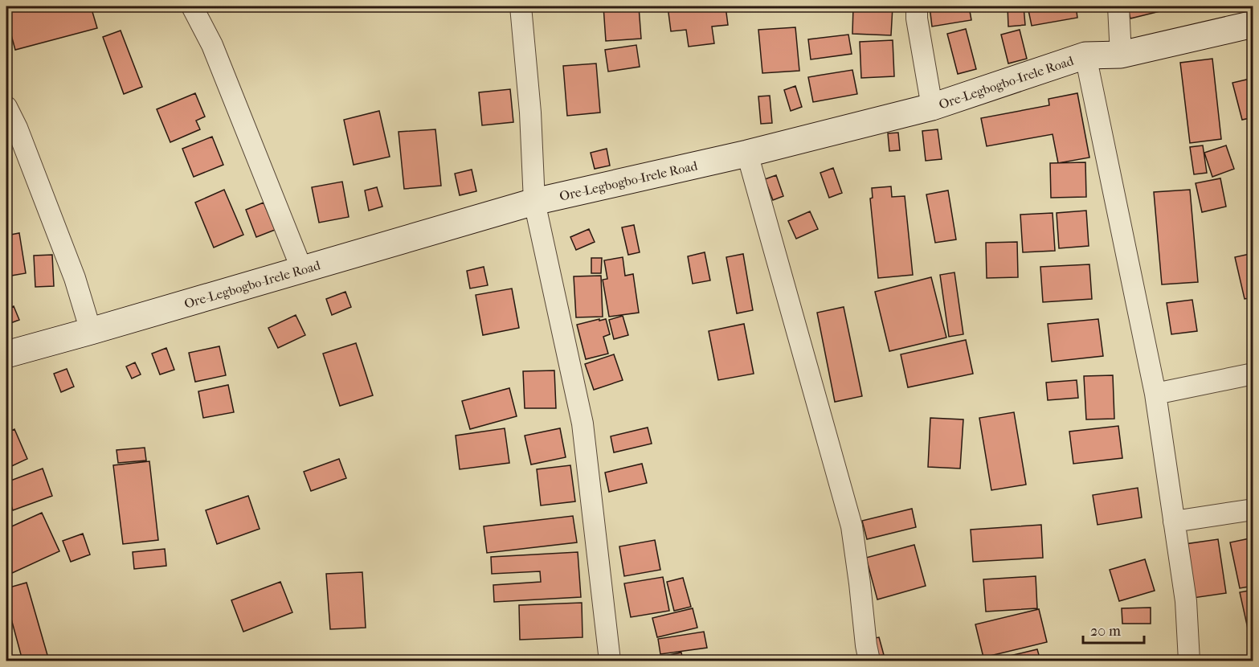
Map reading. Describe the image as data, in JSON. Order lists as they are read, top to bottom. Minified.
{"streets":{"main road":["Ore-Legbogbo-Irele Road"]},"scale_bar":"20 m"}
